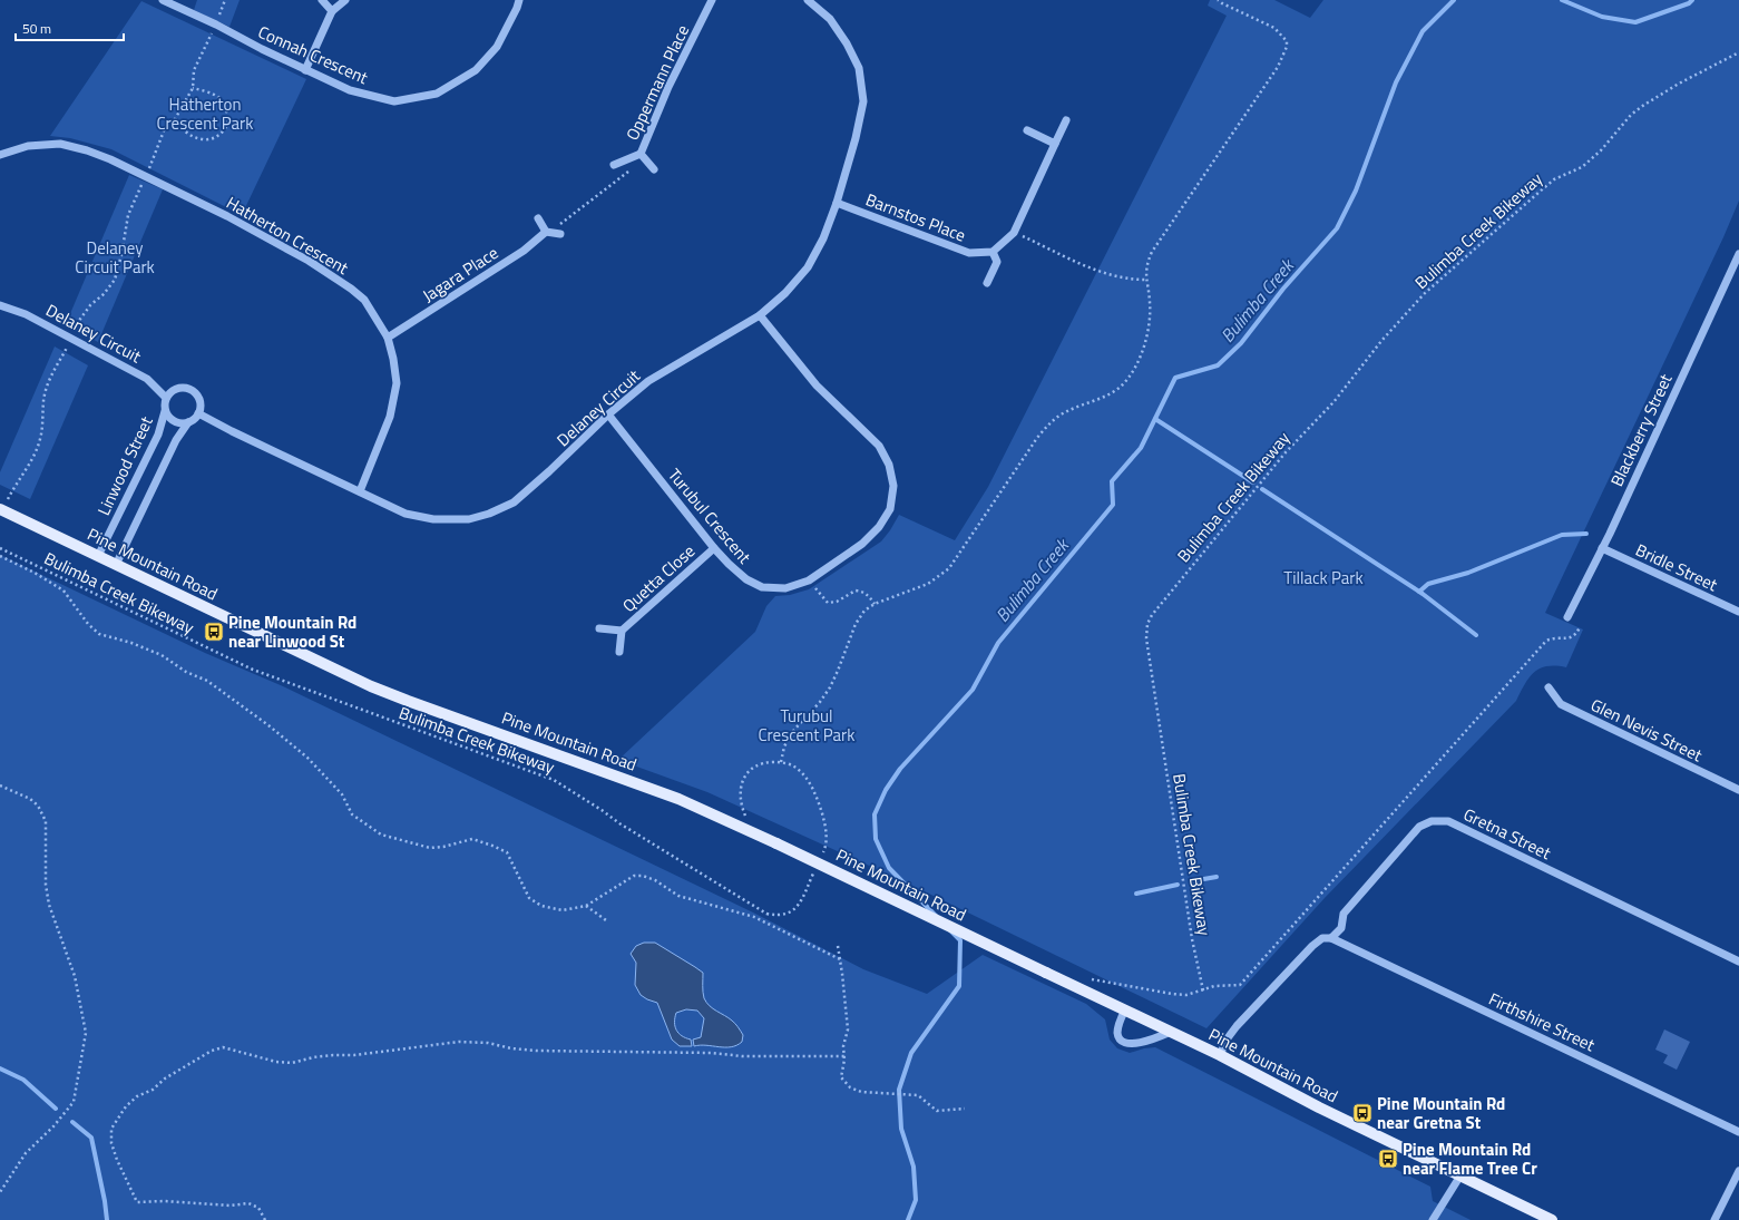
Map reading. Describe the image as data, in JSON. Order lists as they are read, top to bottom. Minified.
{"streets":{"main road":["Pine Mountain Road"],"street":["Connah Crescent","Oppermann Place","Barnstos Place","Hatherton Crescent","Jagara Place","Delaney Circuit","Blackberry Street","Linwood Street","Turubul Crescent","Bridle Street","Quetta Close","Glen Nevis Street","Gretna Street","Firthshire Street"],"path":["Bulimba Creek Bikeway"]},"crossings":[["Oppermann Place","Jagara Place"],["Barnstos Place","Delaney Circuit"],["Hatherton Crescent","Jagara Place"],["Hatherton Crescent","Delaney Circuit"],["Delaney Circuit","Linwood Street"],["Delaney Circuit","Turubul Crescent"],["Blackberry Street","Bridle Street"],["Linwood Street","Pine Mountain Road"],["Turubul Crescent","Quetta Close"],["Gretna Street","Firthshire Street"]],"water":["Bulimba Creek"],"parks":["Hatherton Crescent Park","Delaney Circuit Park","Tillack Park","Turubul Crescent Park"],"places":{"bus stop":["Pine Mountain Rd near Linwood St","Pine Mountain Rd near Gretna St","Pine Mountain Rd near Flame Tree Cr"]},"scale_bar":"50 m"}
